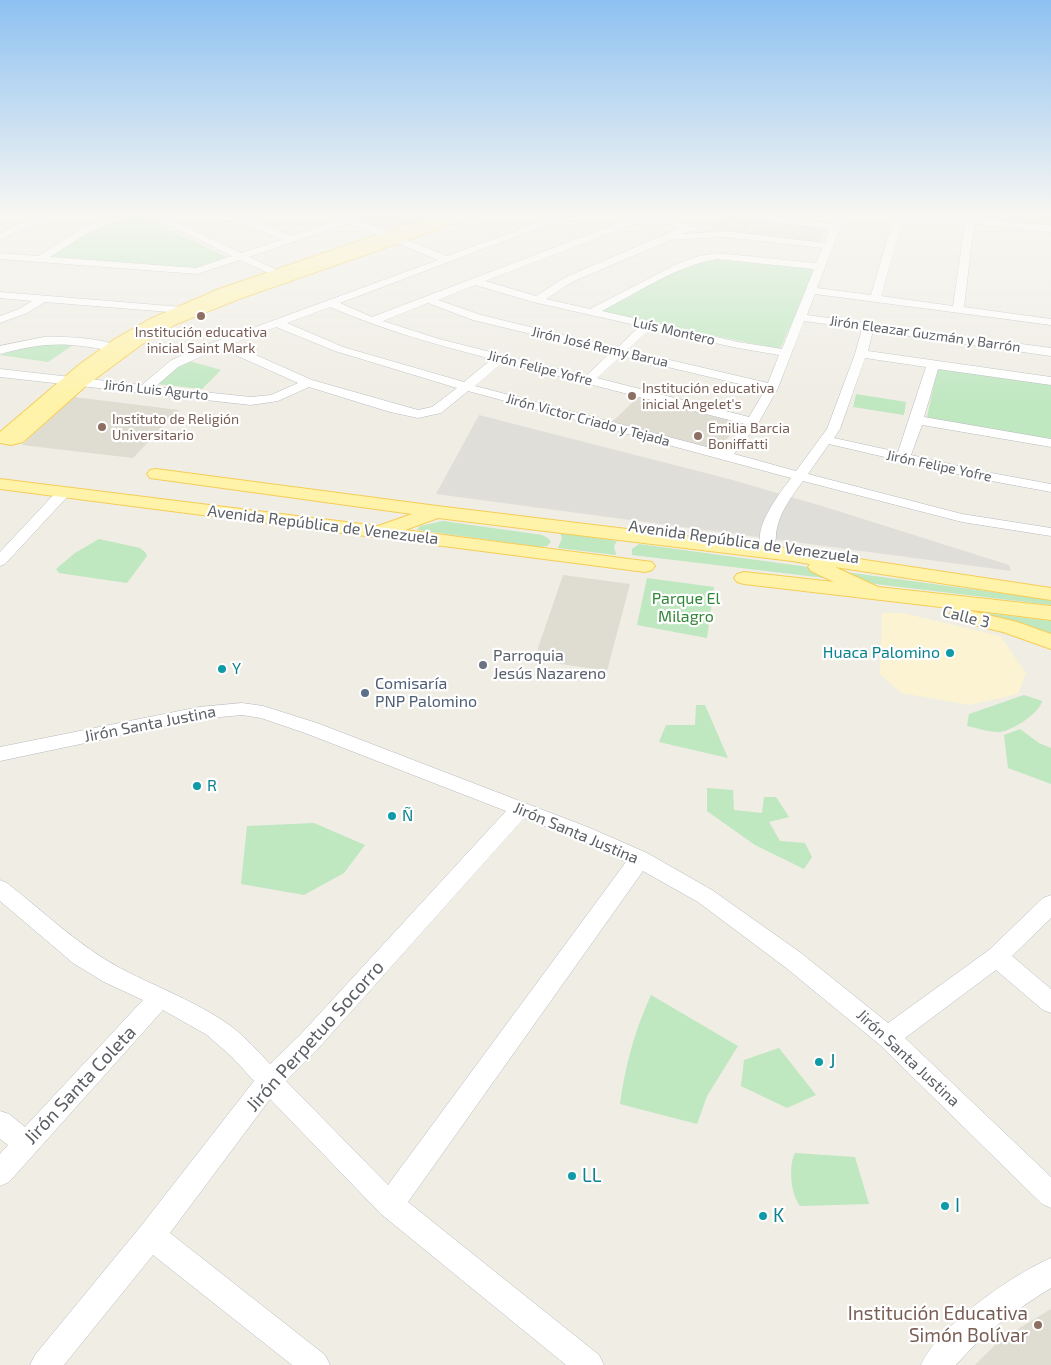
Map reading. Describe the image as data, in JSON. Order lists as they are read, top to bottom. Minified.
{"streets":{"main road":["Avenida República de Venezuela","Calle 3"],"street":["Luís Montero","Jirón Eleazar Guzmán y Barrón","Jirón José Remy Barua","Jirón Felipe Yofre","Jirón Luis Agurto","Jirón Victor Criado y Tejada","Jirón Santa Justina","Jirón Perpetuo Socorro","Jirón Santa Coleta"]},"crossings":[["Avenida República de Venezuela","Calle 3"],["Jirón Santa Justina","Jirón Perpetuo Socorro"]],"parks":["Parque El Milagro"],"places":["Institución educativa inicial Saint Mark","Institución educativa inicial Angelet's","Instituto de Religión Universitario","Emilia Barcia Boniffatti","Huaca Palomino","Parroquia Jesús Nazareno","Y","Comisaría PNP Palomino","R","Ñ","J","LL","I","K","Institución Educativa Simón Bolívar"]}
